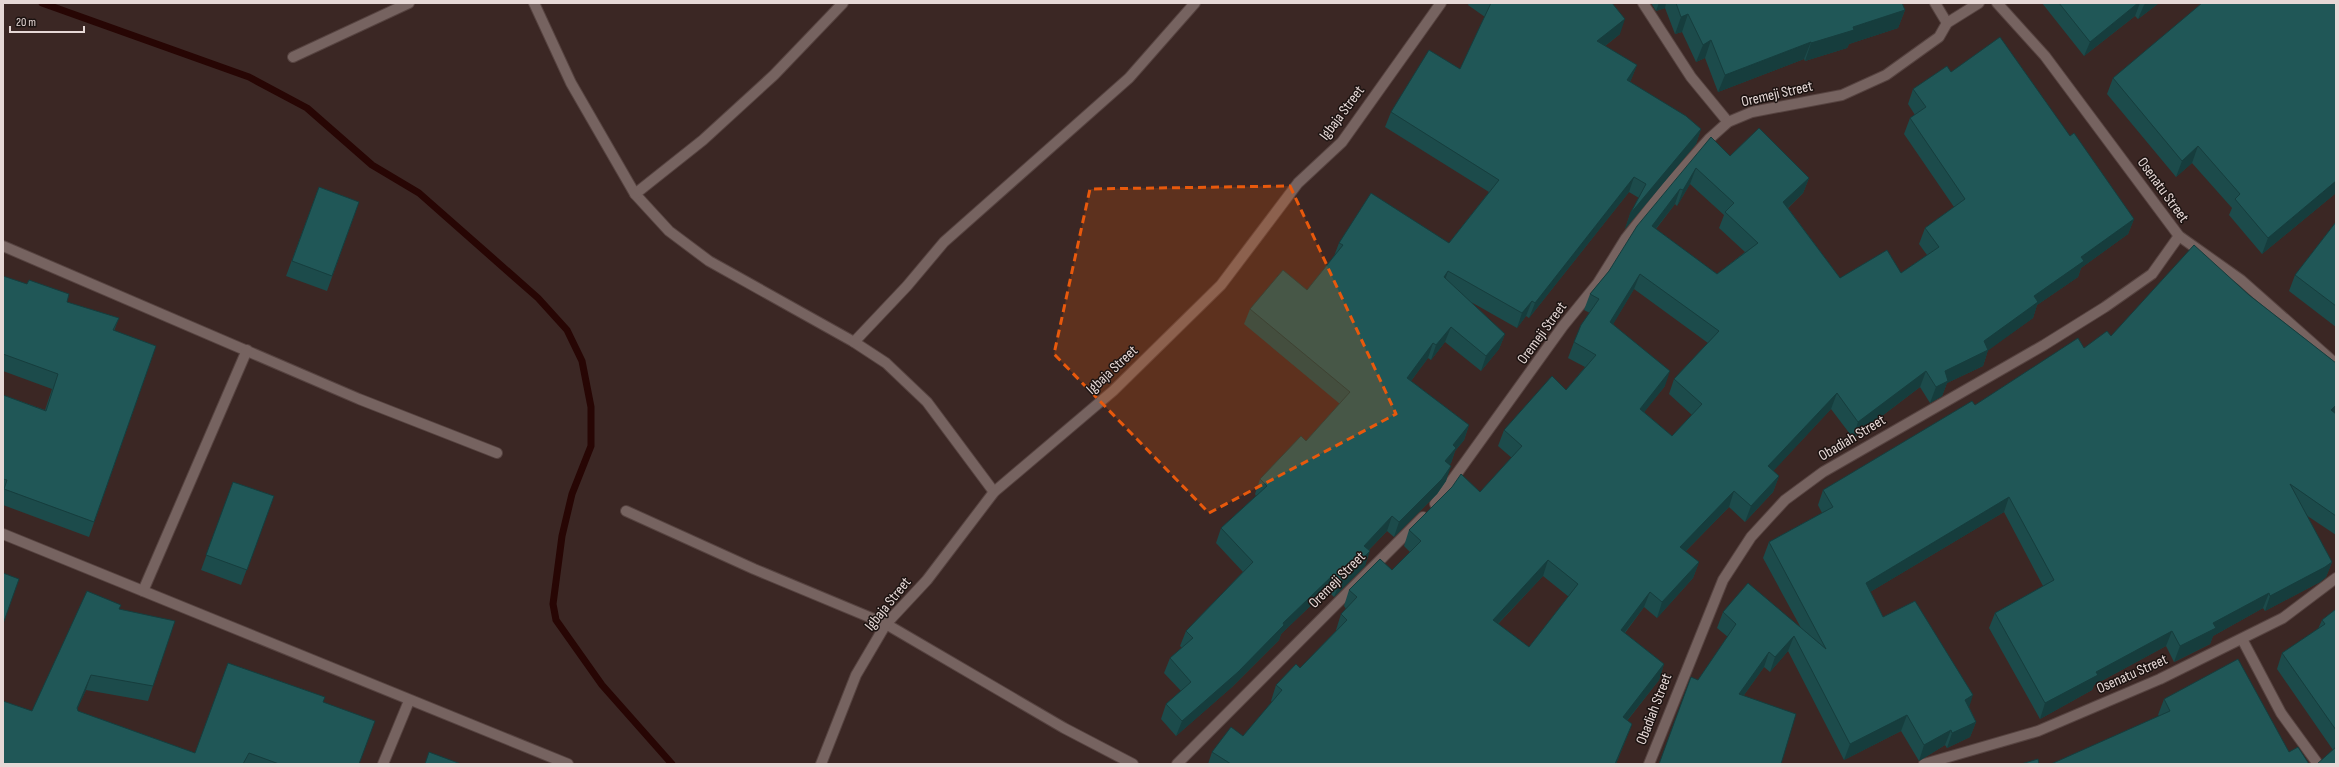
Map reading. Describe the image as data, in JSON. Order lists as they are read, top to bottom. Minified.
{"streets":{"street":["Oremeji Street","Igbaja Street","Osenatu Street","Obadiah Street"]},"crossings":[["Osenatu Street","Obadiah Street"]],"scale_bar":"20 m"}
